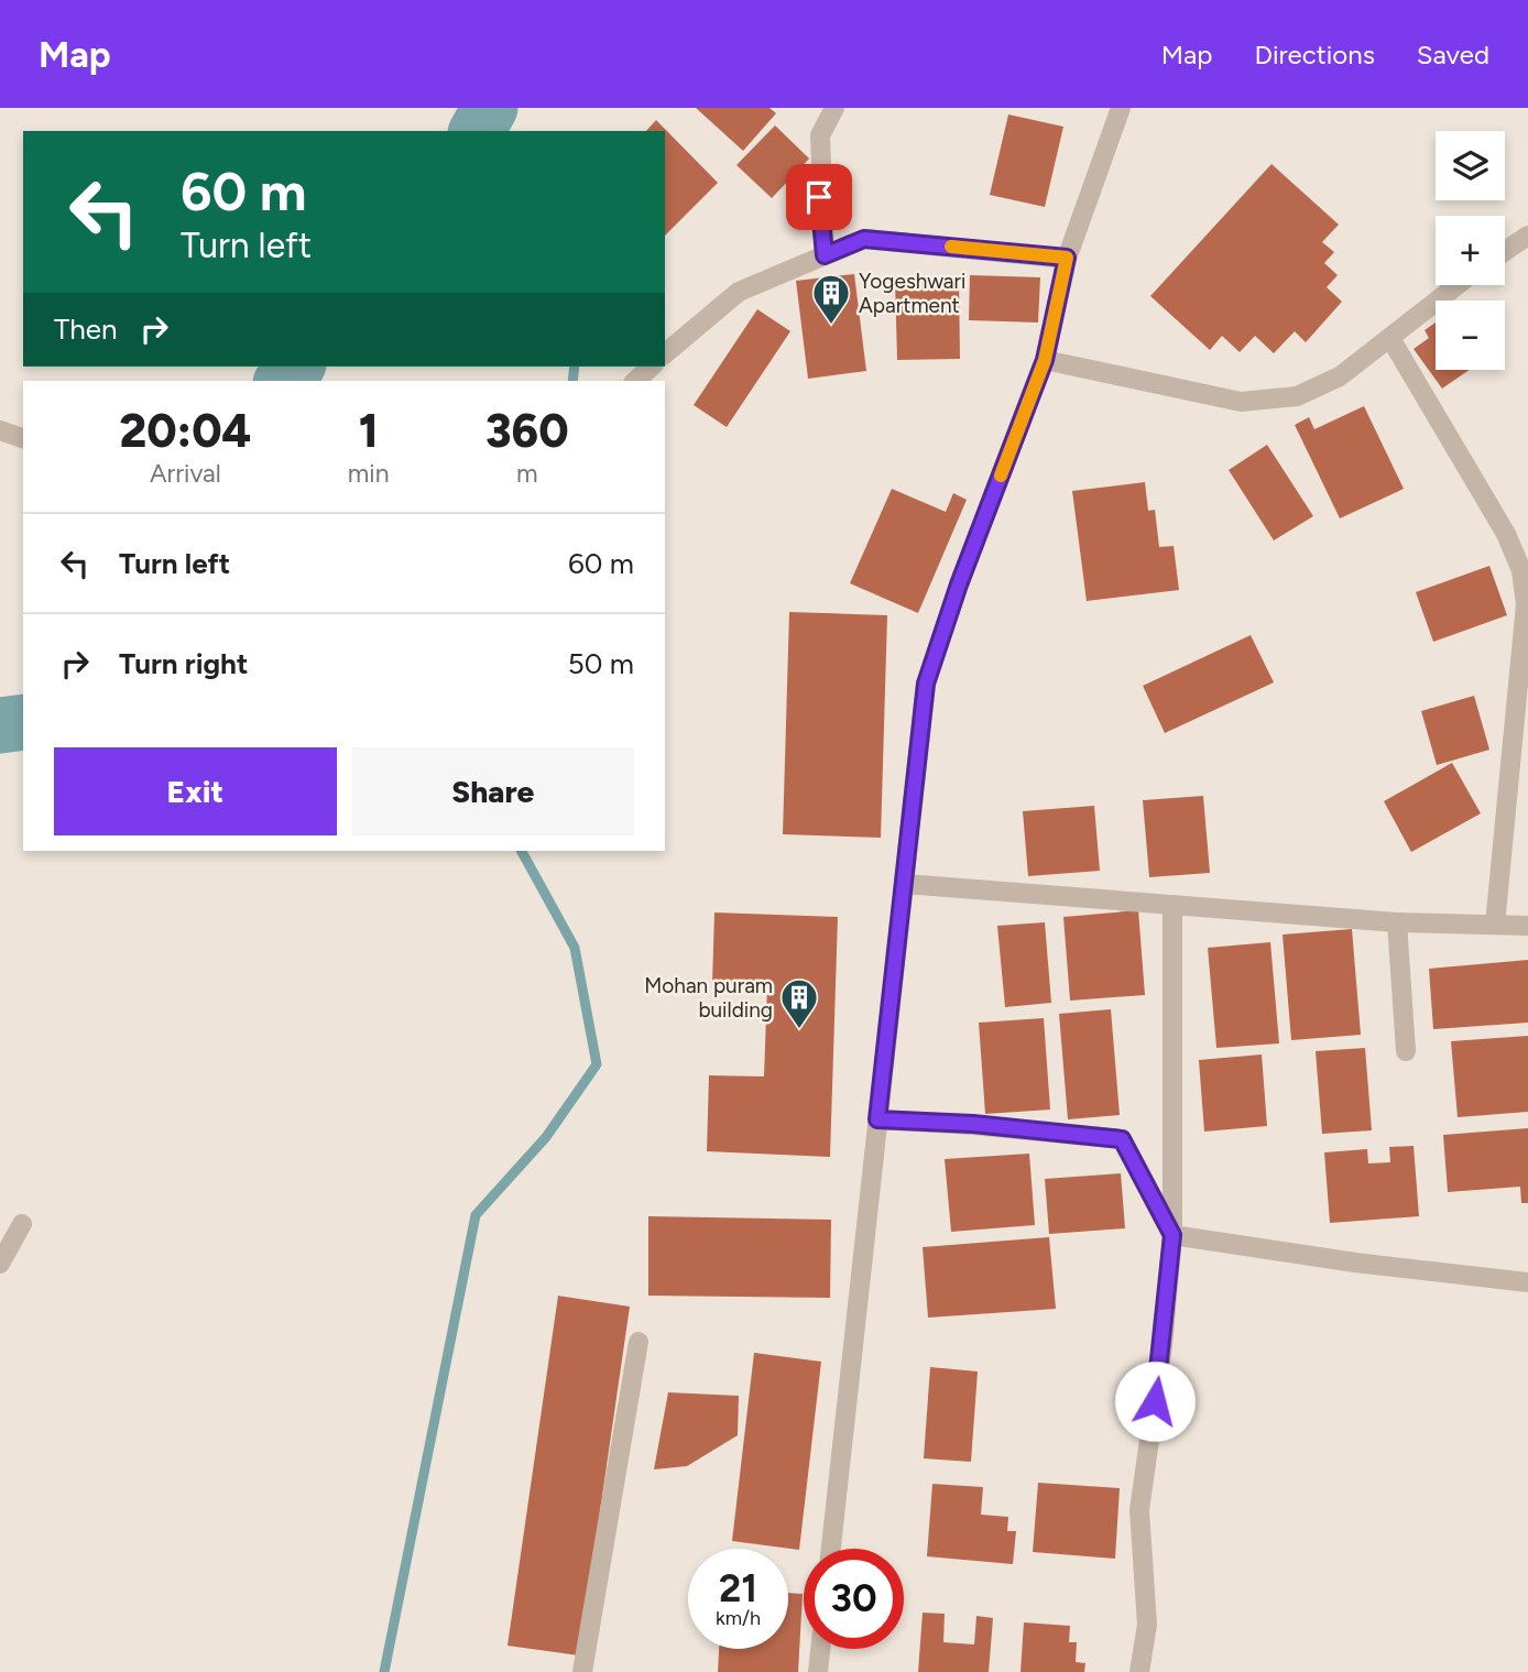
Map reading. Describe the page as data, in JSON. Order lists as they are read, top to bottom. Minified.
{"places":{"building":["Yogeshwari Apartment","Mohan puram building"]},"page":{"header":"Map","nav":["Map","Directions","Saved"],"map_buttons":["+","−"],"turn":["60 m","Turn left"],"then":"Then","eta":["20:04","Arrival","1","min","360","m"],"list":[{"name":"Turn left","value":"60 m"},{"name":"Turn right","value":"50 m"}],"buttons":["Exit","Share"],"speed":"21 km/h","limit":"30"}}
